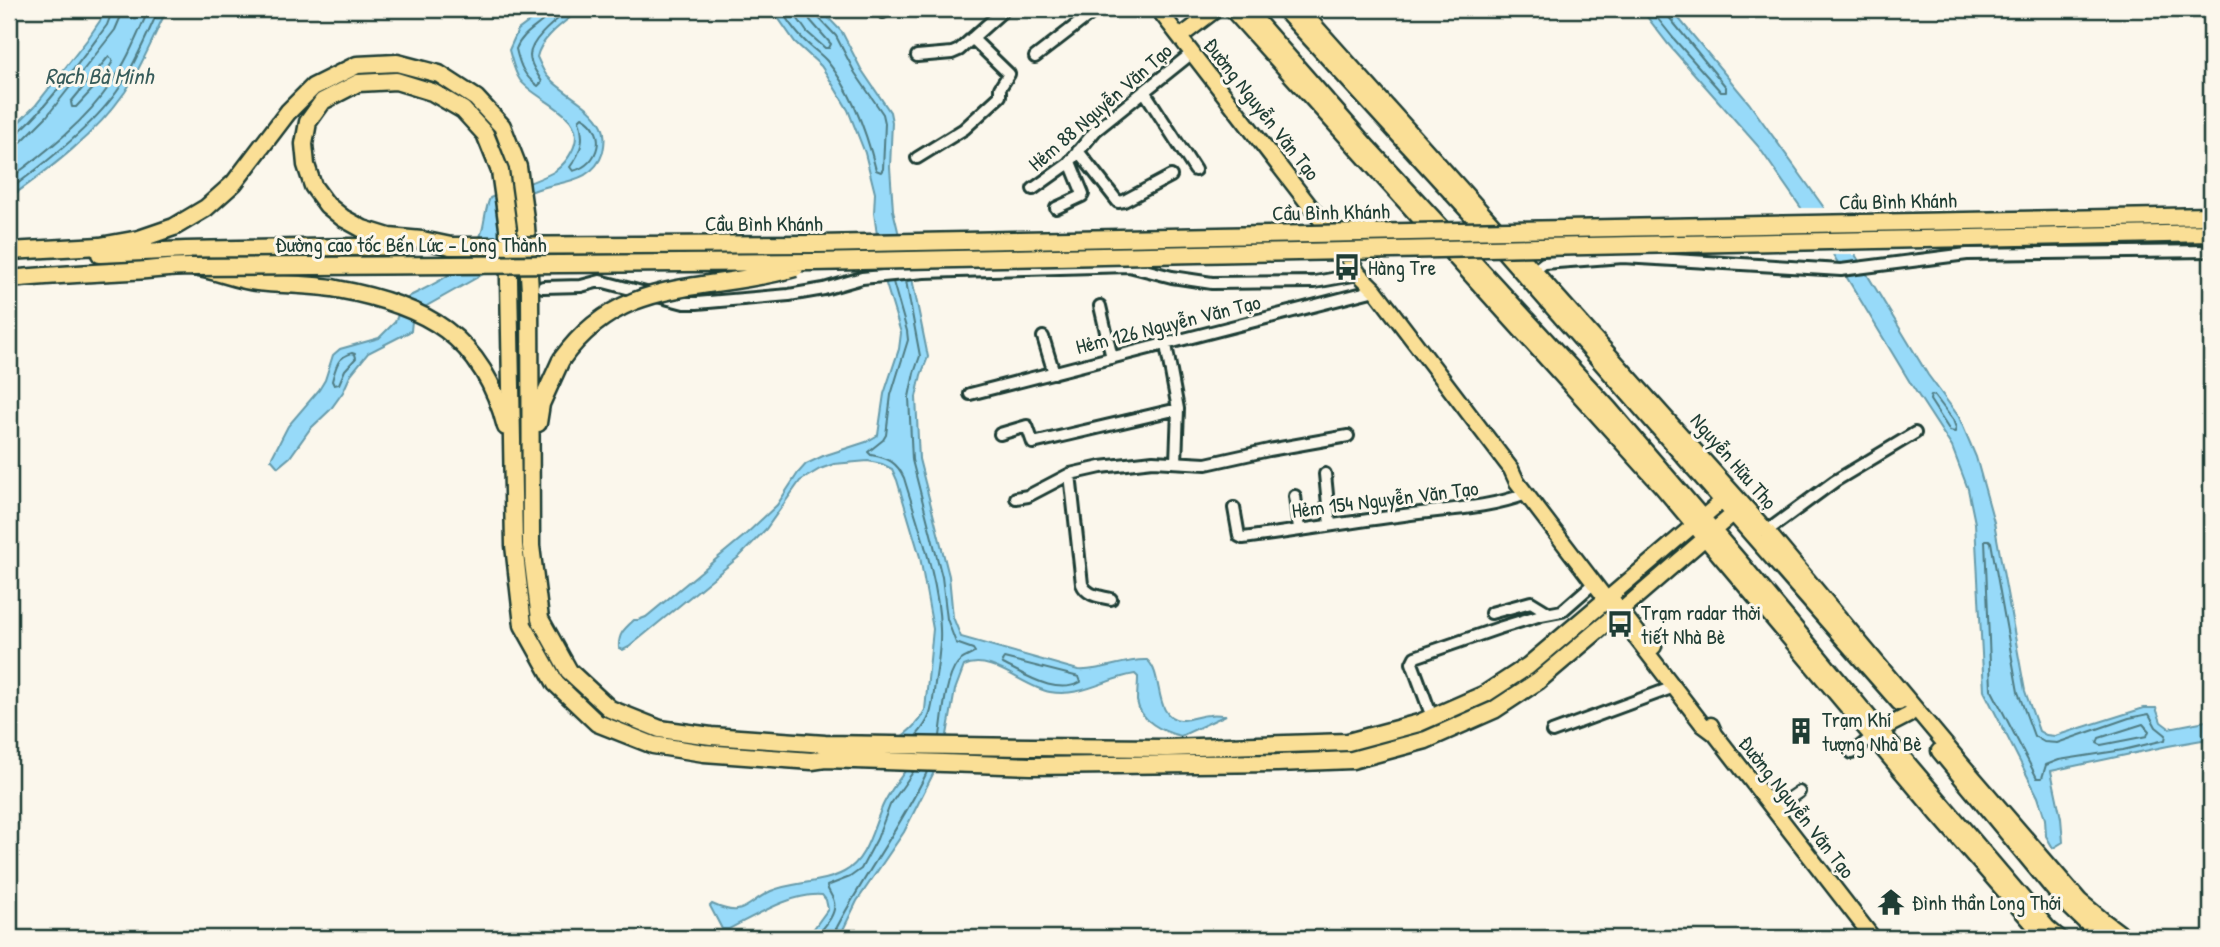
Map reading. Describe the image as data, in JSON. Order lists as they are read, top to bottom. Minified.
{"streets":{"highway":["Cầu Bình Khánh","Đường cao tốc Bến Lức - Long Thành"],"main road":["Đường Nguyễn Văn Tạo","Nguyễn Hữu Thọ"],"street":["Hẻm 88 Nguyễn Văn Tạo","Hẻm 126 Nguyễn Văn Tạo","Hẻm 154 Nguyễn Văn Tạo"]},"crossings":[["Hẻm 88 Nguyễn Văn Tạo","Đường Nguyễn Văn Tạo"],["Đường Nguyễn Văn Tạo","Hẻm 126 Nguyễn Văn Tạo"],["Đường Nguyễn Văn Tạo","Hẻm 154 Nguyễn Văn Tạo"],["Cầu Bình Khánh","Đường cao tốc Bến Lức - Long Thành"]],"water":["Rạch Bà Minh"],"places":{"bus stop":["Hàng Tre","Trạm radar thời tiết Nhà Bè"],"building":["Trạm Khí tượng Nhà Bè"],"temple":["Đình thần Long Thới"]}}
